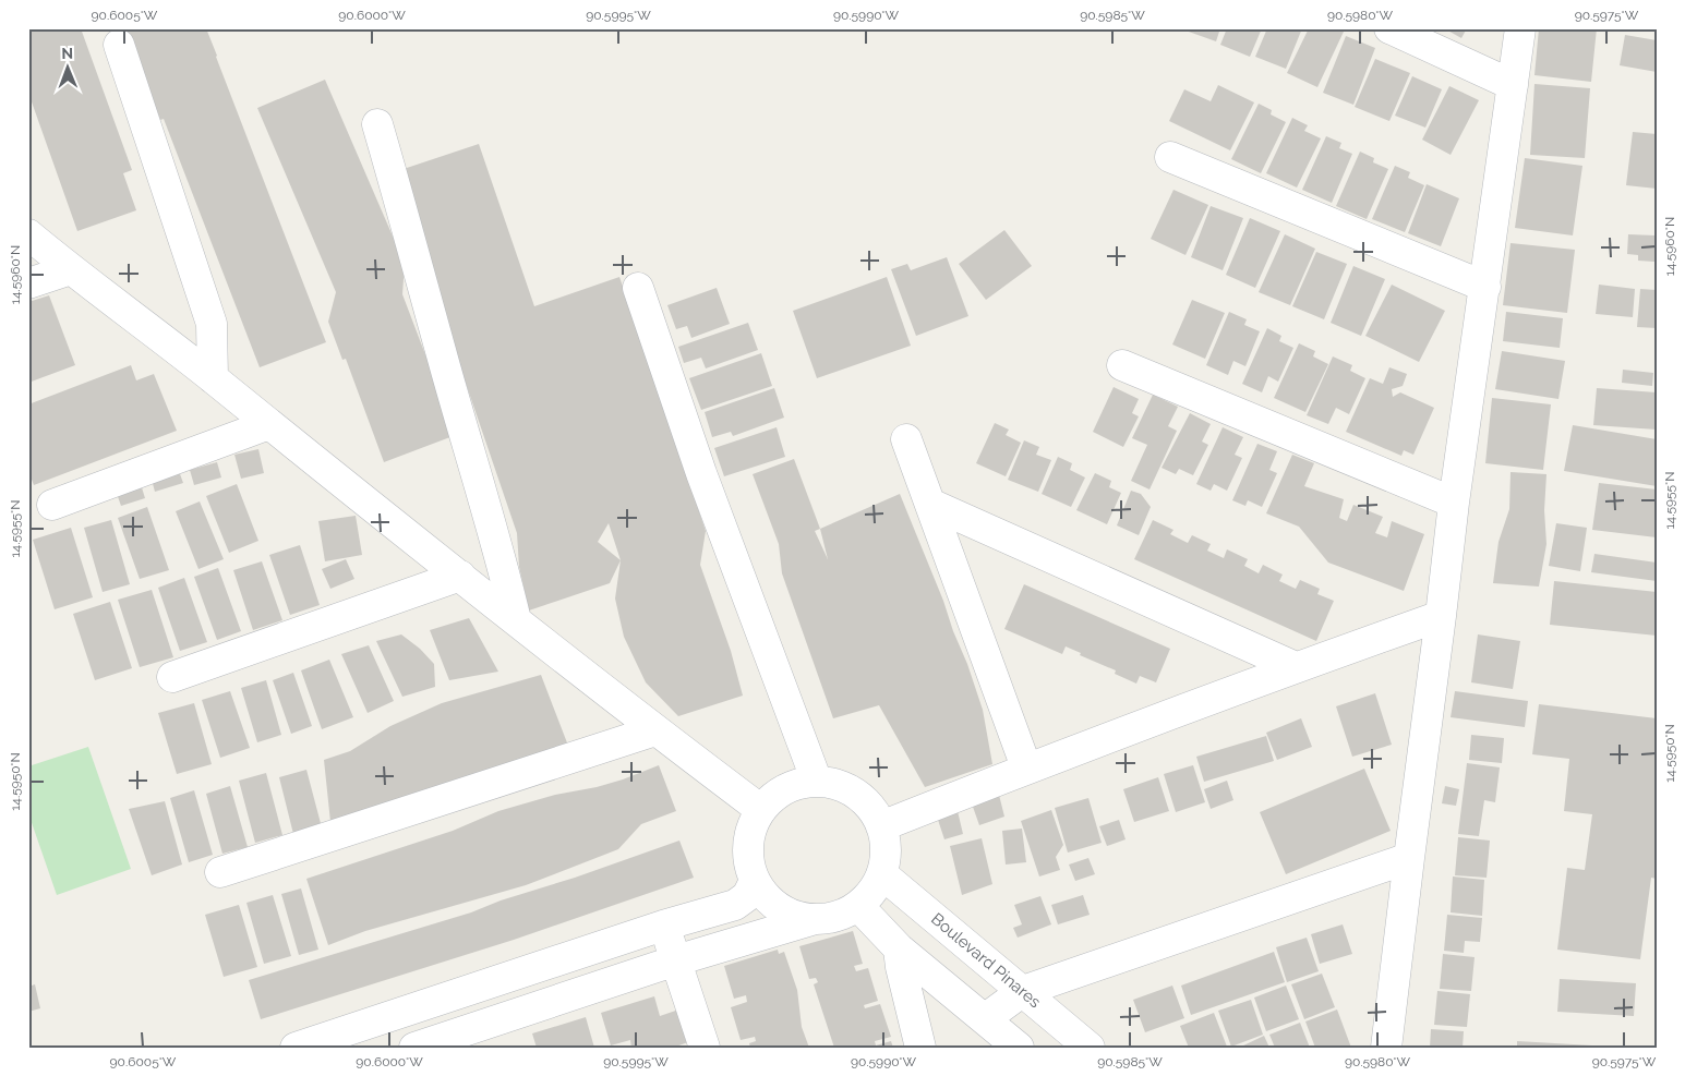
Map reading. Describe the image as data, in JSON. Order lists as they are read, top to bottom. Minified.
{"streets":{"street":["Boulevard Pinares"]},"north":"top","coordinates":["90.6005°W","90.6000°W","90.5995°W","90.5990°W","90.5985°W","90.5980°W","90.5975°W","14.5960°N","14.5955°N","14.5950°N"]}
